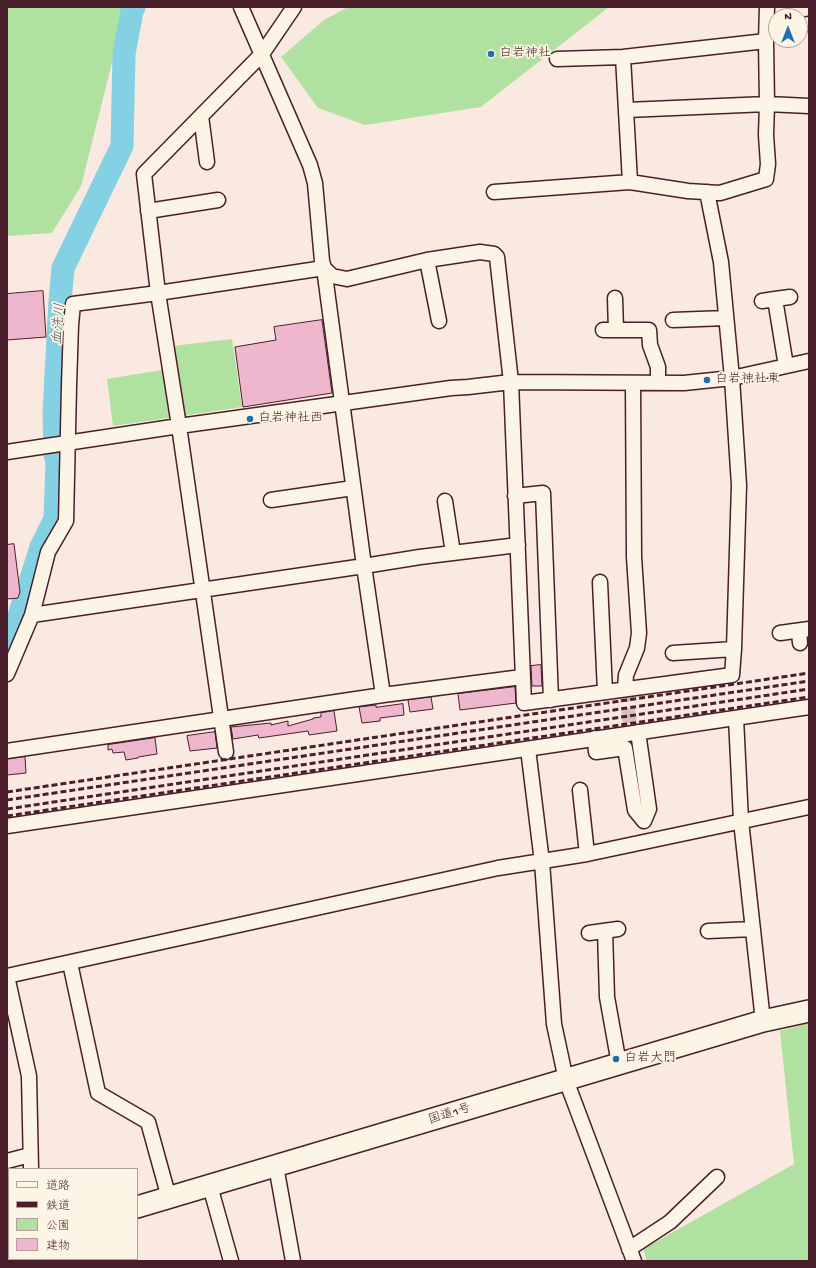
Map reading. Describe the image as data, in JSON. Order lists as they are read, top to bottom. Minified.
{"streets":{"highway":["国道1号"]},"water":["血洗川"],"places":["白岩神社","白岩神社東","白岩神社西","白岩大門"],"legend":["道路","鉄道","公園","建物"],"north":"top"}
